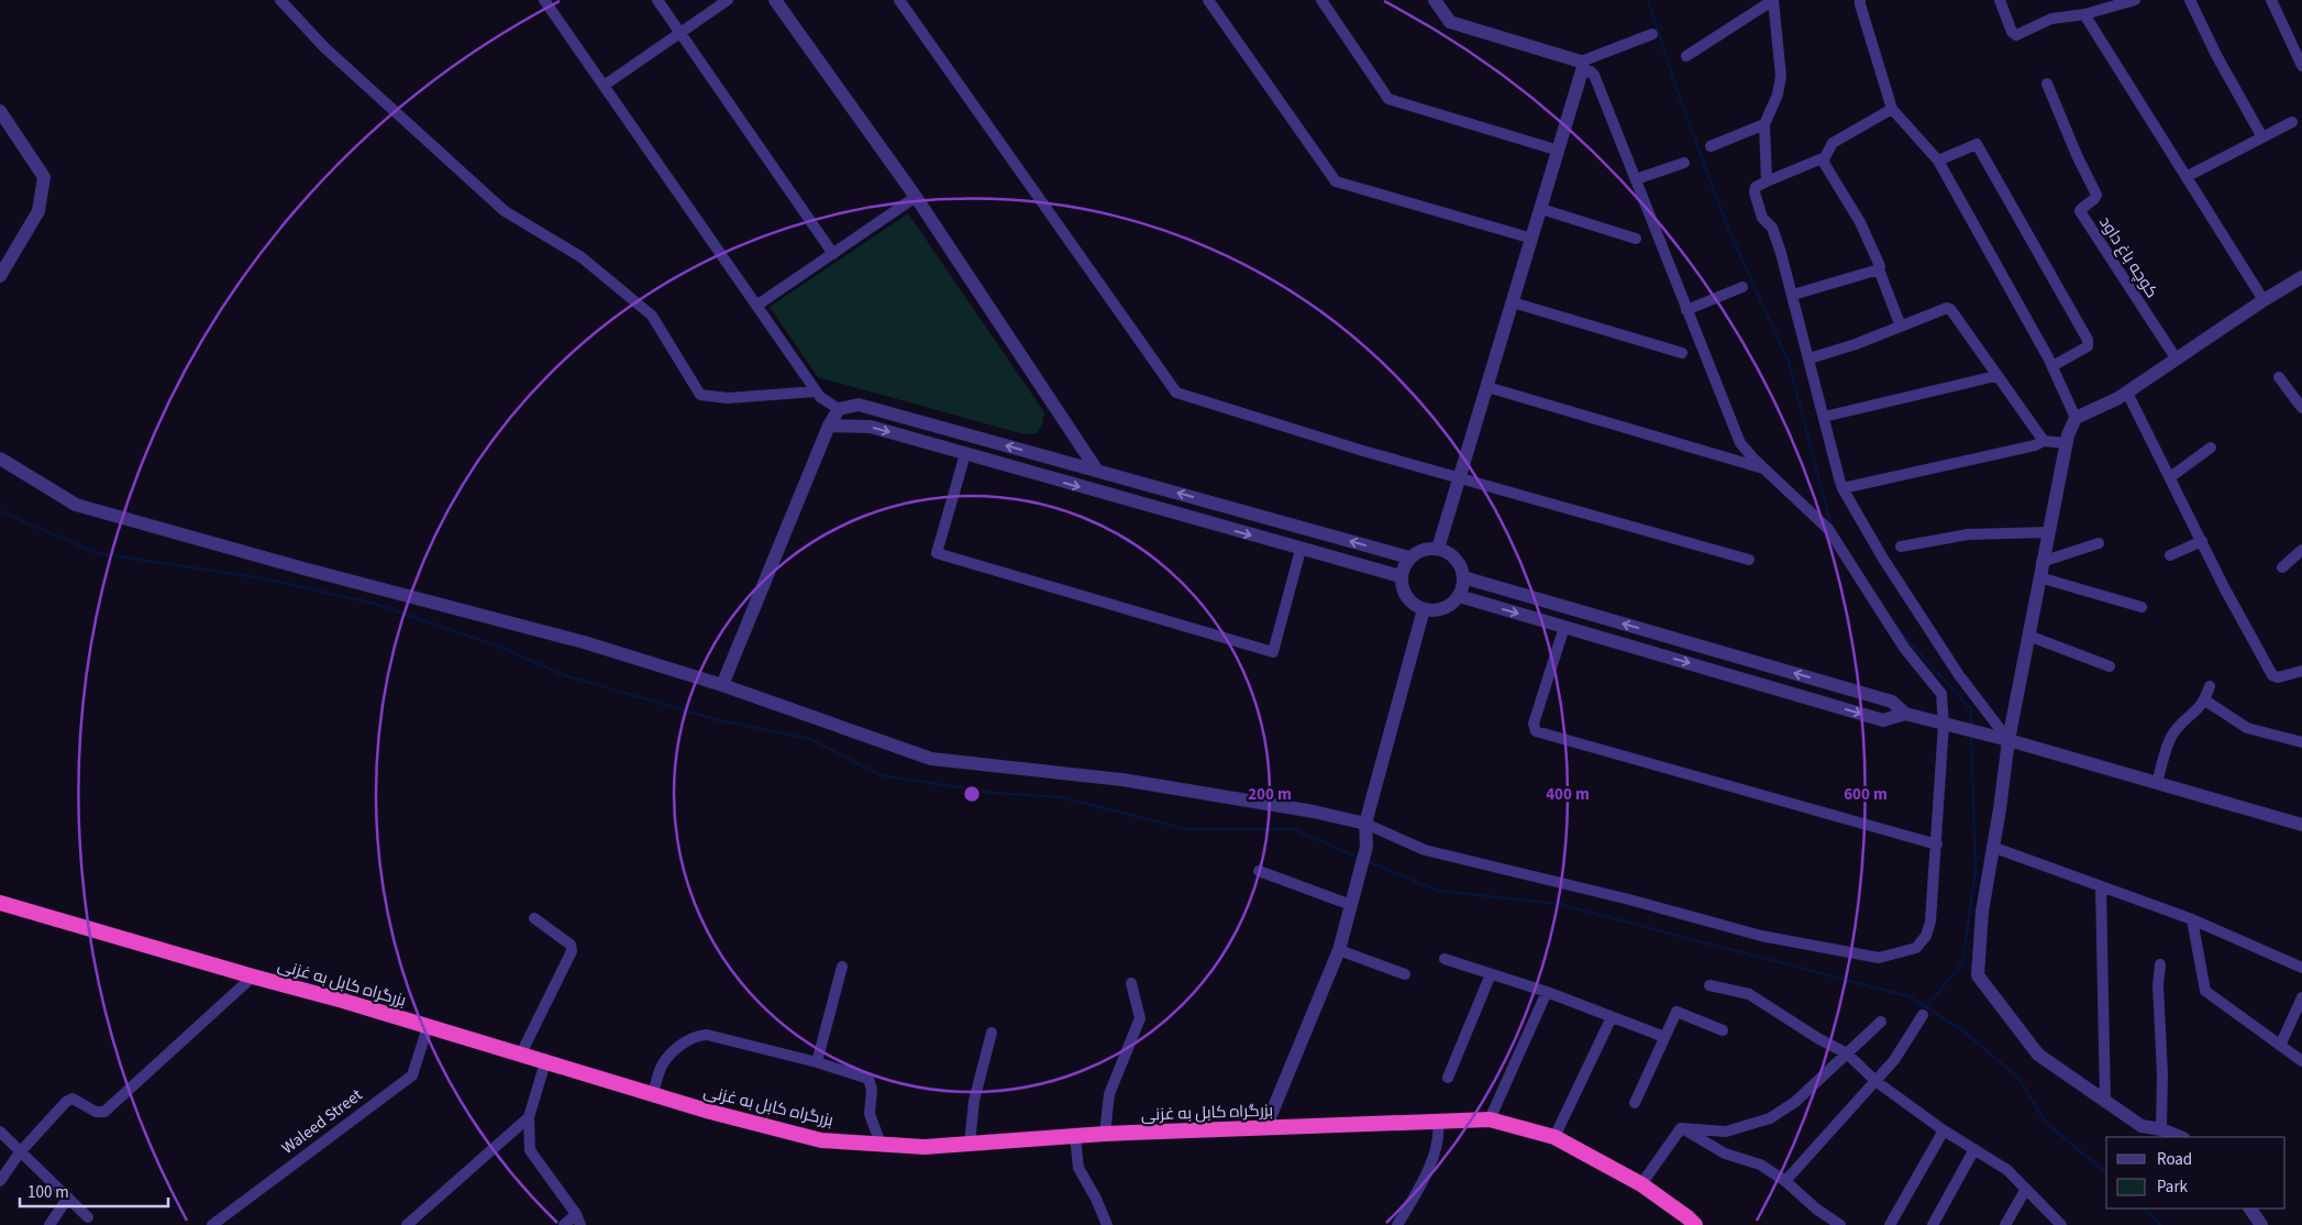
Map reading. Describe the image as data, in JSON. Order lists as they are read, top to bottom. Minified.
{"streets":{"highway":["بزرگراه کابل به غزنی"],"street":["کوچه باغ داود","Waleed Street"]},"crossings":[["بزرگراه کابل به غزنی","Waleed Street"]],"legend":["Road","Park"],"scale_bar":"100 m","rings":["200 m","400 m","600 m"]}
